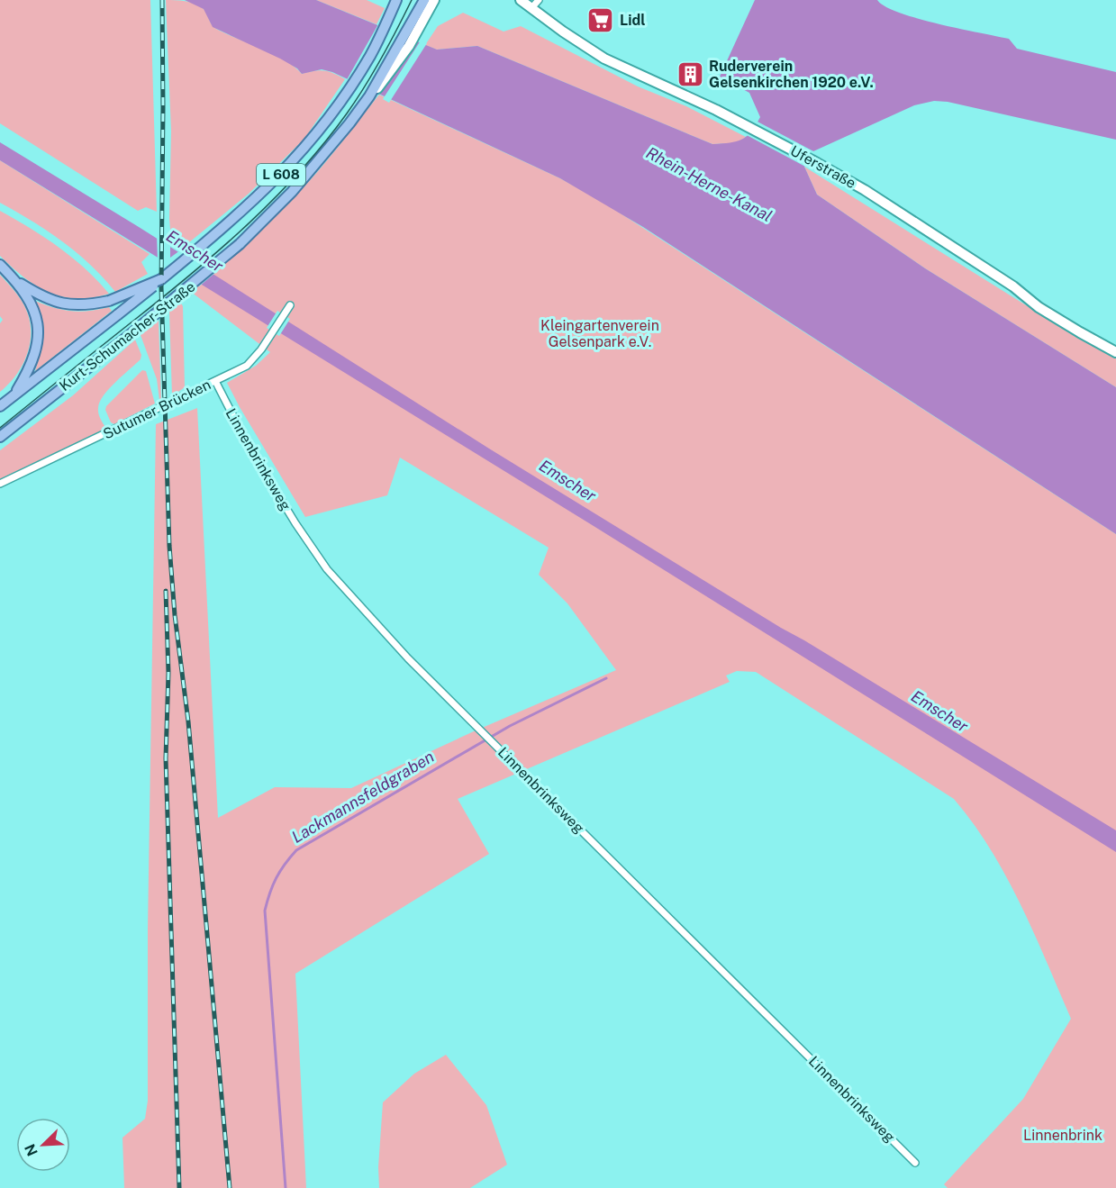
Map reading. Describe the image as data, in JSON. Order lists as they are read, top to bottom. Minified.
{"streets":{"main road":["Uferstraße","L 608","Kurt-Schumacher-Straße"],"street":["Sutumer Brücken","Linnenbrinksweg"]},"crossings":[["L 608","Kurt-Schumacher-Straße"],["Sutumer Brücken","Linnenbrinksweg"]],"water":["Rhein-Herne-Kanal","Emscher","Lackmannsfeldgraben"],"parks":["Kleingartenverein Gelsenpark e.V.","Linnenbrink"],"places":{"supermarket":["Lidl"],"building":["Ruderverein Gelsenkirchen 1920 e.V."]},"north":"bottom left"}
